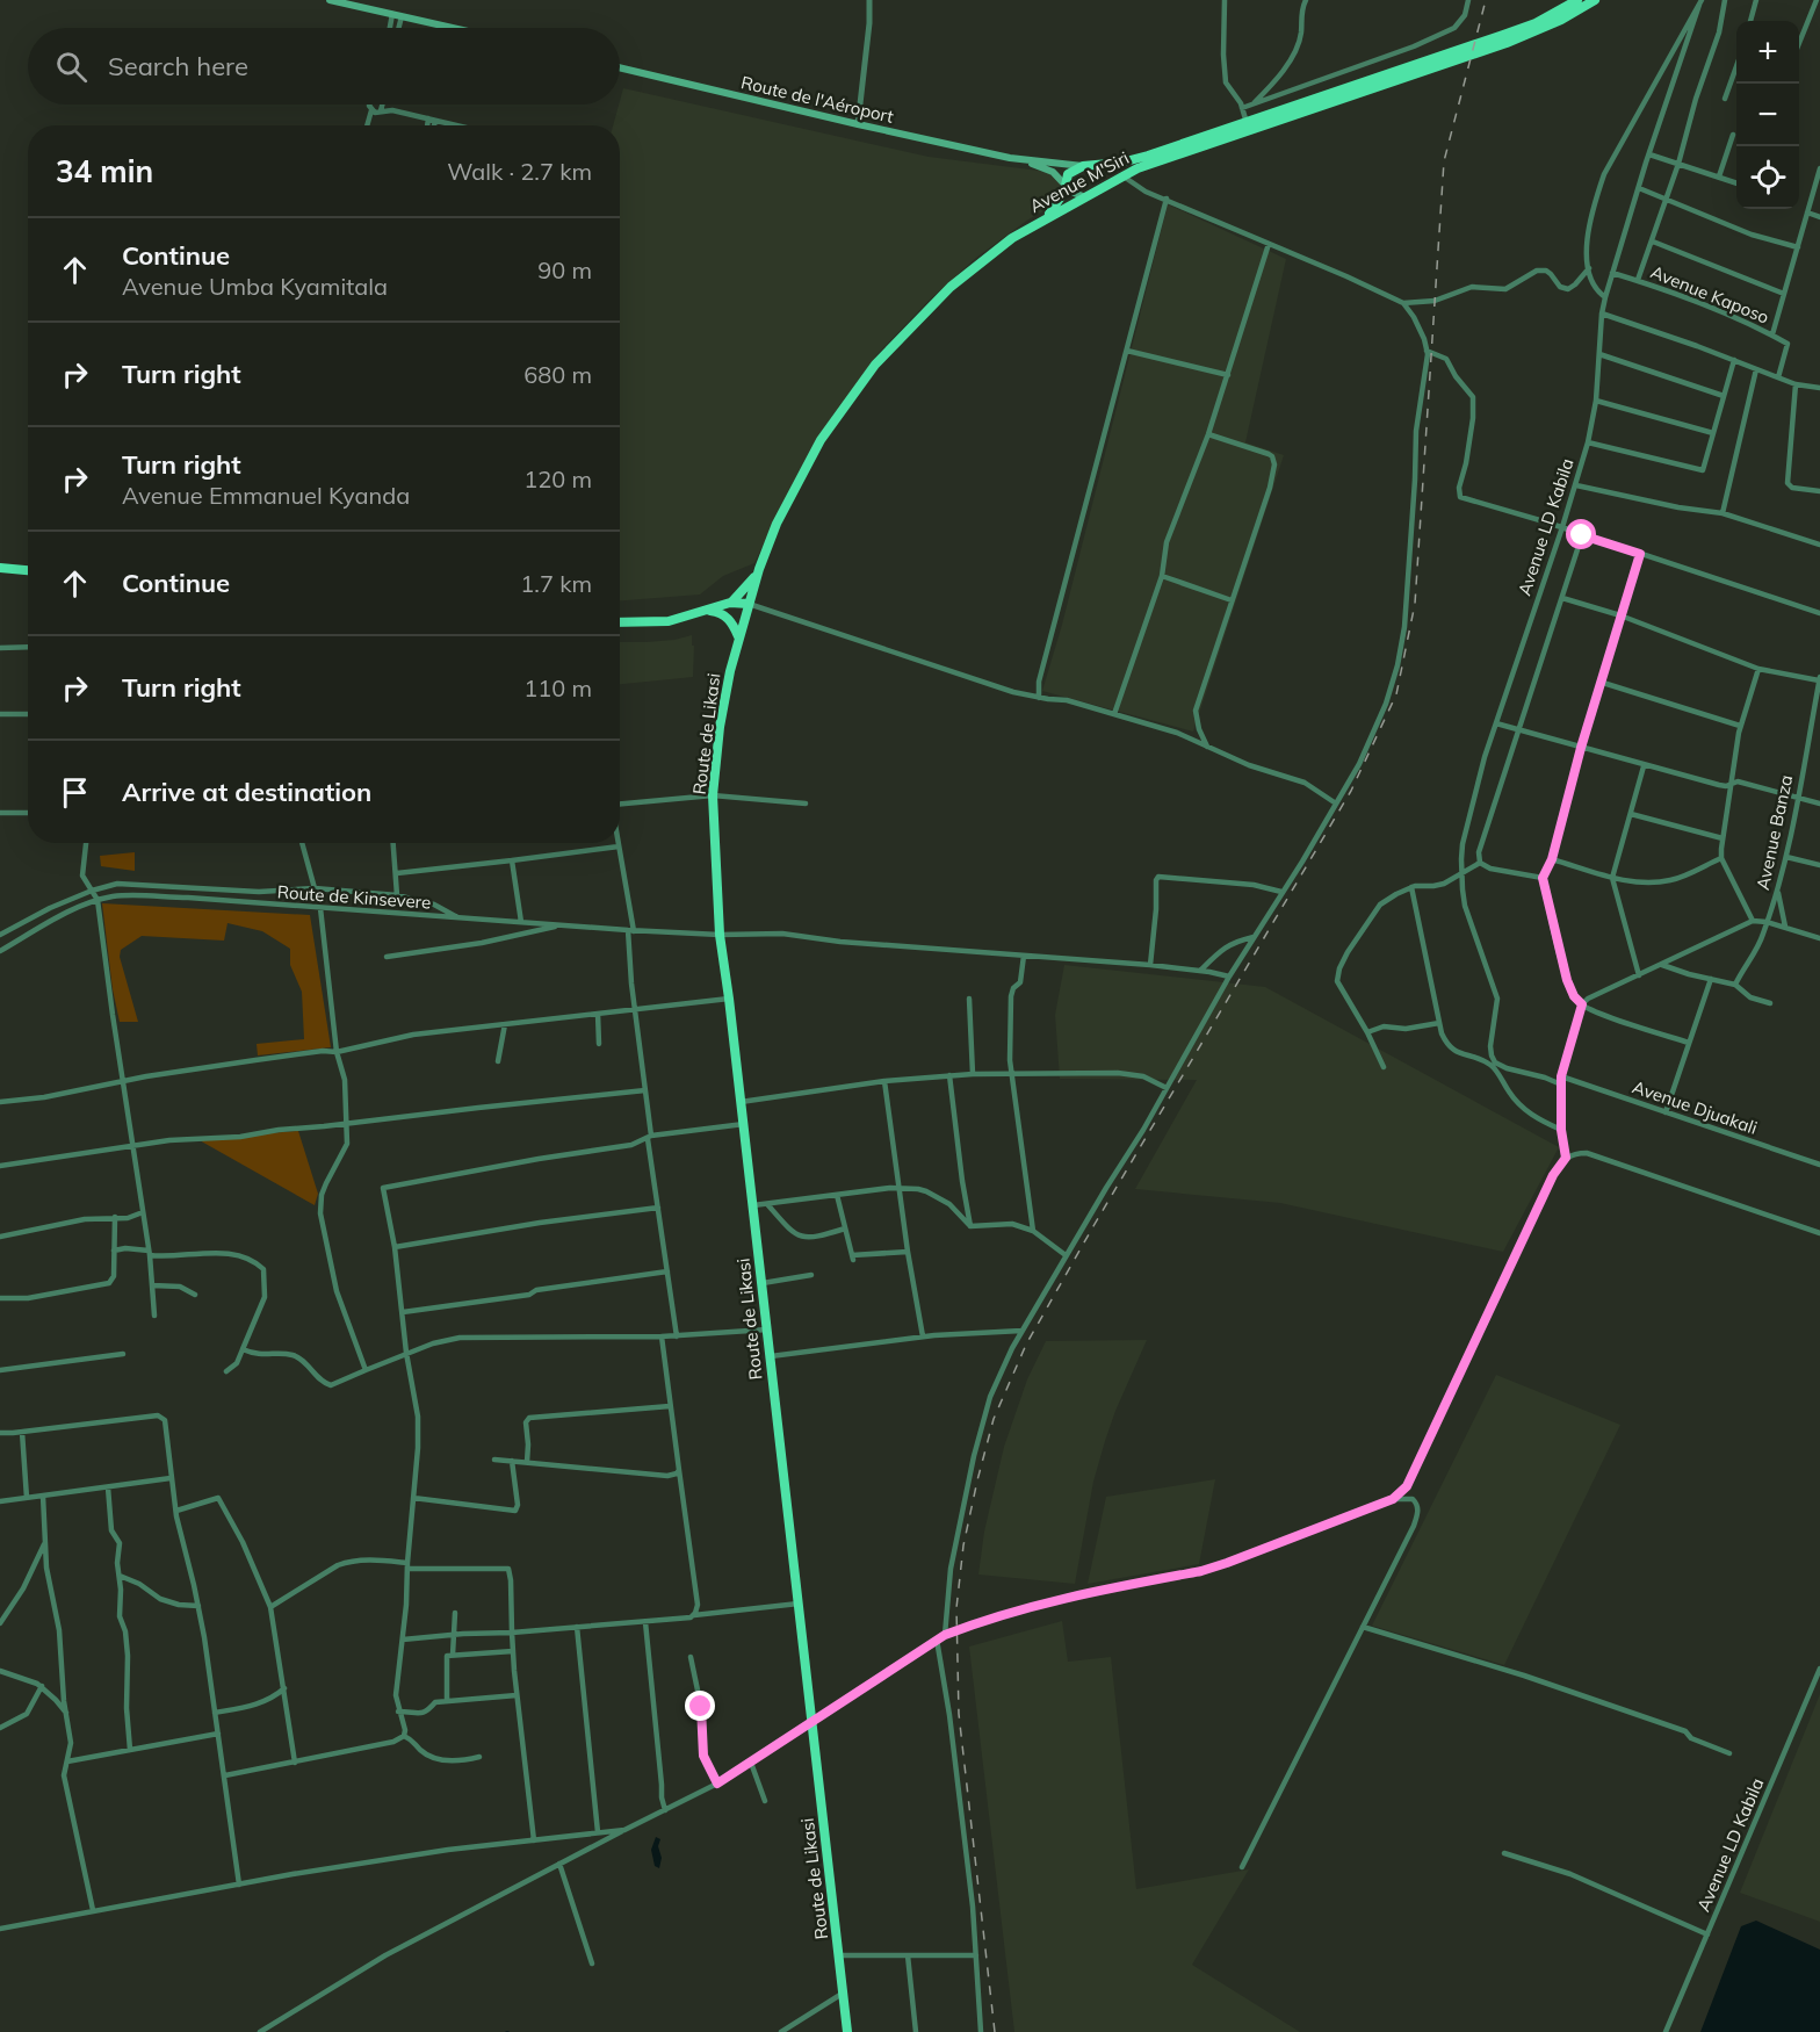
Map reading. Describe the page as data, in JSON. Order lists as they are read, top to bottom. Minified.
{"streets":{"highway":["Avenue M'Siri","Route de Likasi"],"main road":["Route de l'Aéroport"],"street":["Avenue Kaposo","Avenue LD Kabila","Avenue Banza","Route de Kinsevere","Avenue Djuakali"]},"crossings":[["Route de l'Aéroport","Avenue M'Siri"],["Avenue M'Siri","Route de Likasi"],["Avenue Kaposo","Avenue LD Kabila"],["Route de Likasi","Route de Kinsevere"]],"page":{"map_buttons":["+","−"],"search":"Search here","heading":["34 min","Walk · 2.7 km"],"list":[["Continue","Avenue Umba Kyamitala","90 m"],["Turn right","680 m"],["Turn right","Avenue Emmanuel Kyanda","120 m"],["Continue","1.7 km"],["Turn right","110 m"],"Arrive at destination"]}}
